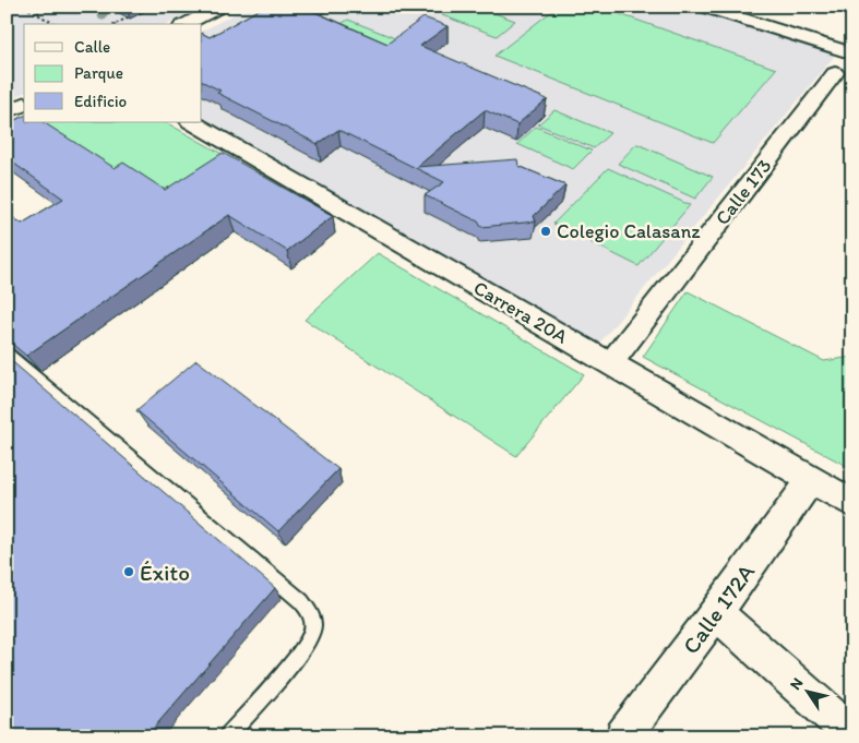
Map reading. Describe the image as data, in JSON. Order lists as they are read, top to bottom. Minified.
{"streets":{"street":["Calle 173","Carrera 20A","Calle 172A"]},"crossings":[["Calle 173","Carrera 20A"],["Carrera 20A","Calle 172A"]],"places":["Colegio Calasanz","Éxito"],"legend":["Calle","Parque","Edificio"],"north":"top left"}
